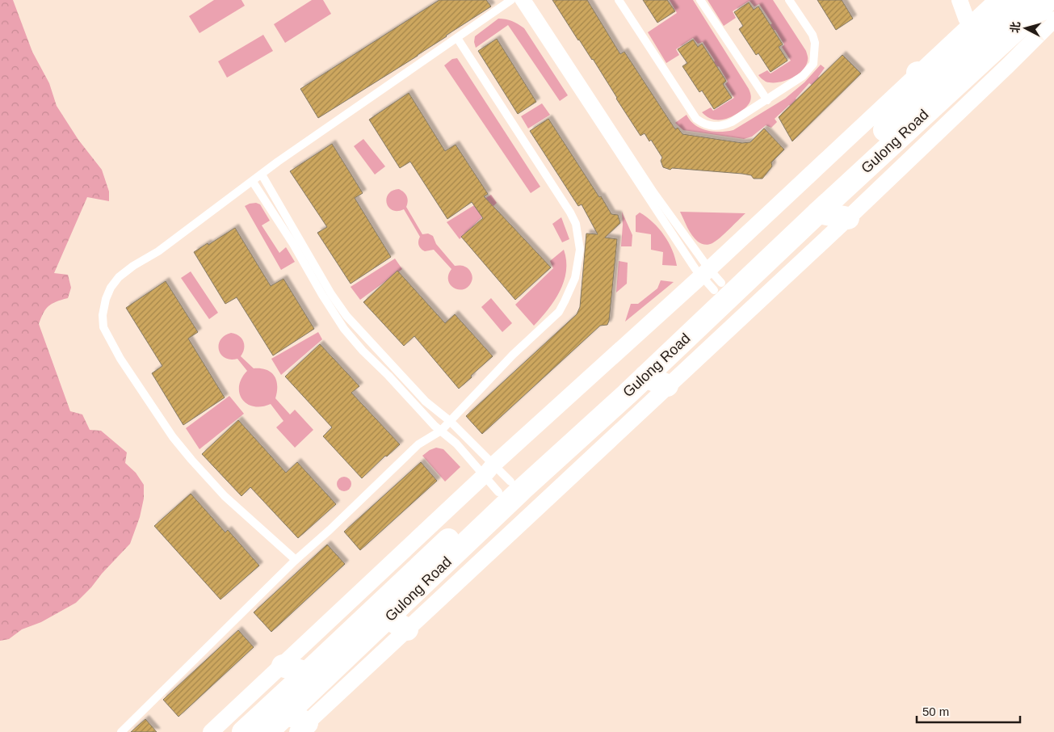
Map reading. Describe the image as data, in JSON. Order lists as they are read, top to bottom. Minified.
{"streets":{"main road":["Gulong Road"]},"scale_bar":"50 m","north":"left"}
